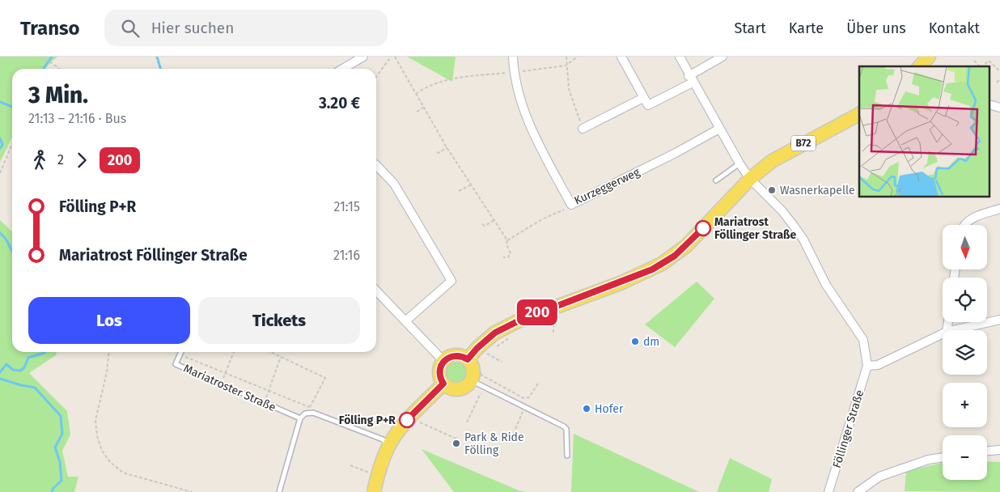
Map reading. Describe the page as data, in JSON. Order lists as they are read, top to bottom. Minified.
{"streets":{"main road":["B72"],"street":["Kurzeggerweg","Föllinger Straße"],"lane":["Mariatroster Straße"]},"crossings":[["B72","Föllinger Straße"]],"places":["Wasnerkapelle","Mariatrost Föllinger Straße","dm","Hofer","Fölling P+R","Park & Ride Fölling"],"lines":["bus line 200"],"north":"bottom","page":{"header":"Transo","search":"Hier suchen","nav":["Start","Karte","Über uns","Kontakt"],"on_map":"200","heading":["3 Min.","21:13 – 21:16 · Bus","3.20 €"],"legs":["2","200"],"list":[{"name":"Fölling P+R","value":"21:15"},{"name":"Mariatrost Föllinger Straße","value":"21:16"}],"map_buttons":["+","−"],"buttons":["Los","Tickets"]}}
